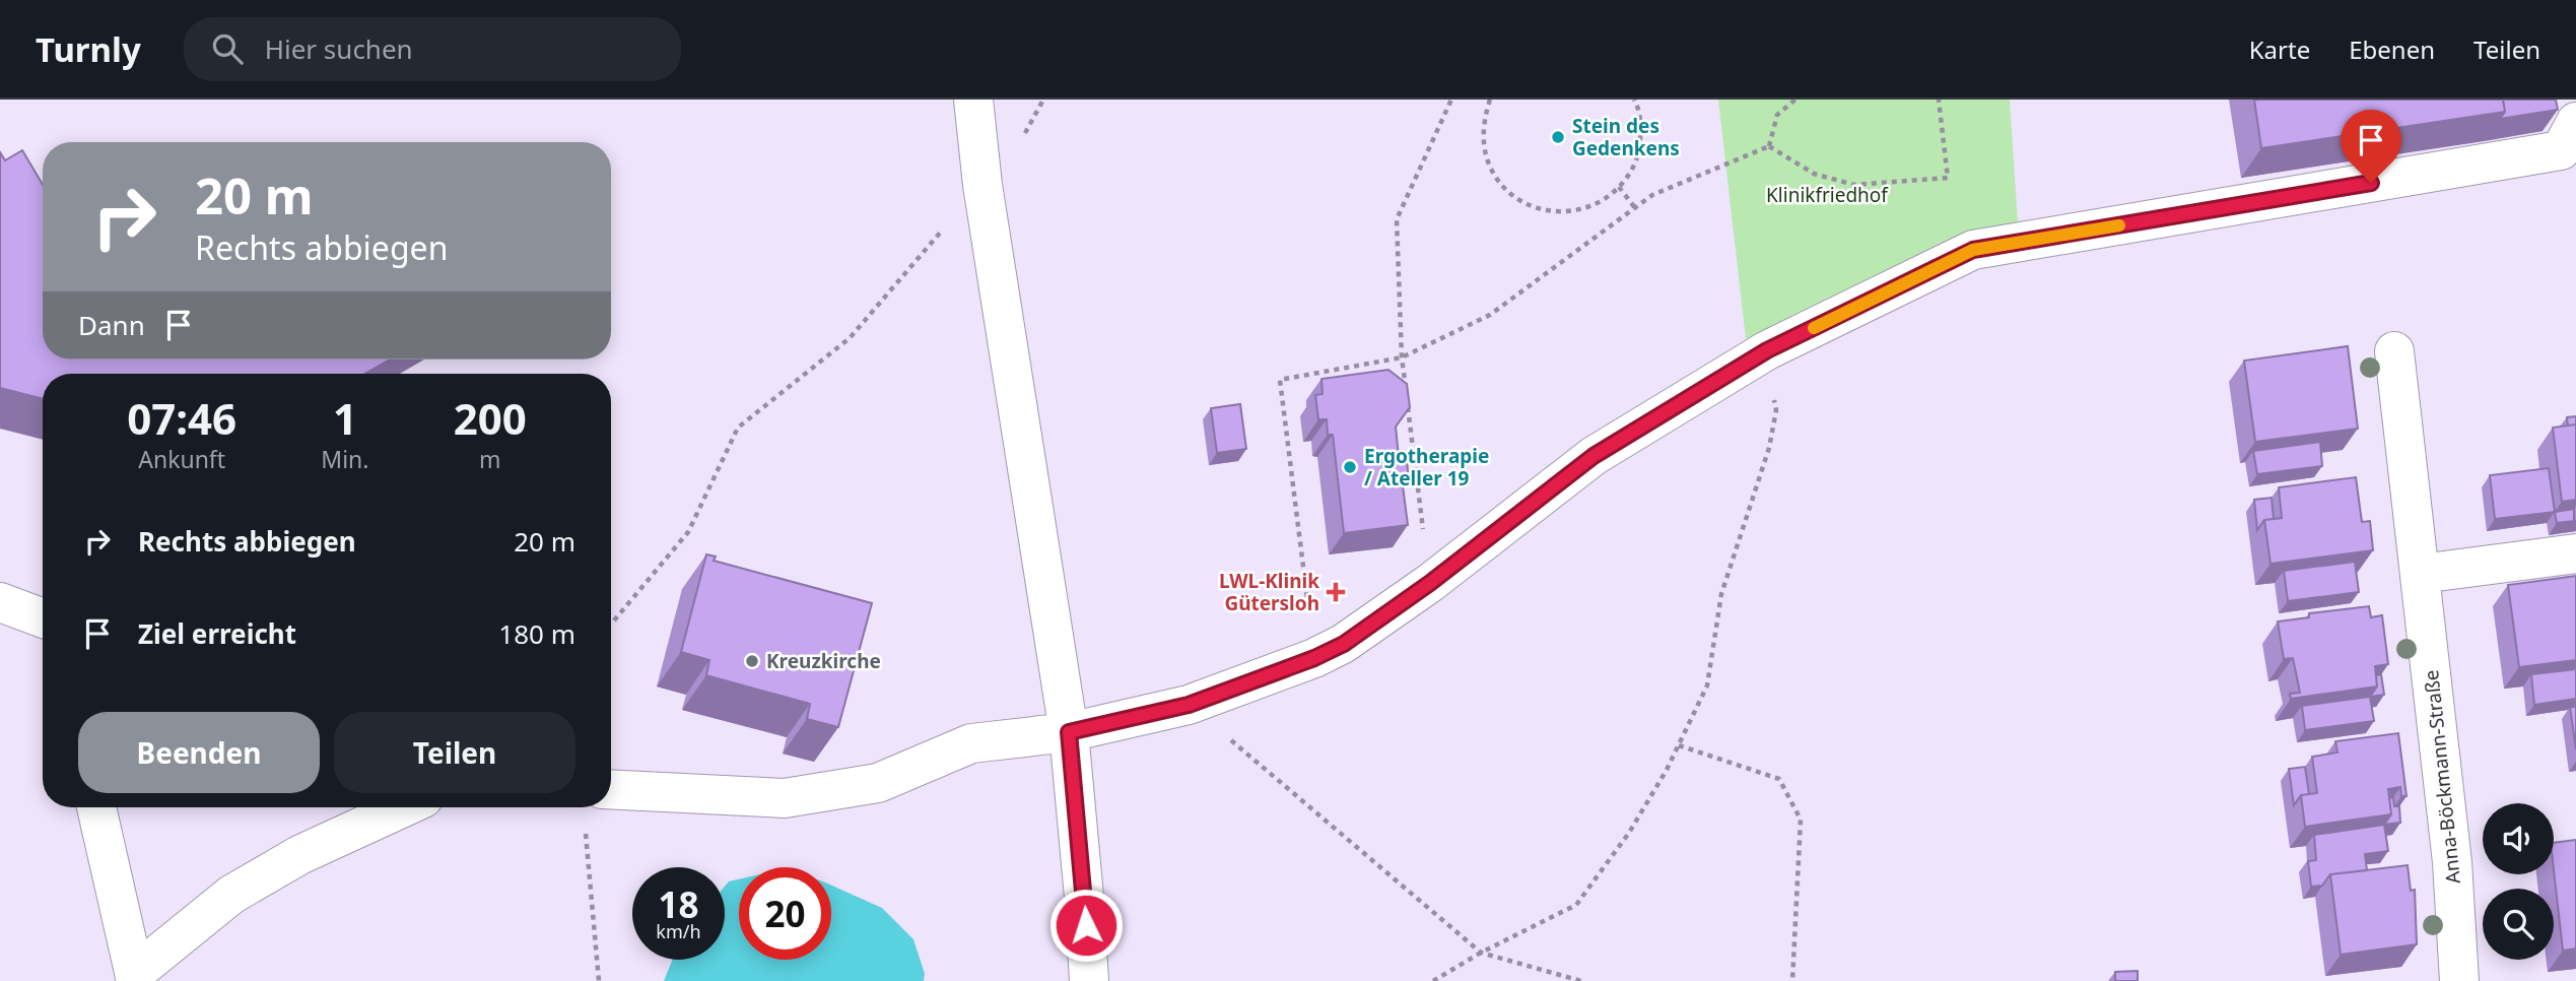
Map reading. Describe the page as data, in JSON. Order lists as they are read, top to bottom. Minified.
{"streets":{"street":["Anna-Böckmann-Straße"]},"parks":["Klinikfriedhof"],"places":{"other":["Stein des Gedenkens","Ergotherapie / Ateller 19","Kreuzkirche"],"health":["LWL-Klinik Gütersloh"]},"page":{"header":"Turnly","search":"Hier suchen","nav":["Karte","Ebenen","Teilen"],"turn":["20 m","Rechts abbiegen"],"then":"Dann","eta":["07:46","Ankunft","1","Min.","200","m"],"list":[{"name":"Rechts abbiegen","value":"20 m"},{"name":"Ziel erreicht","value":"180 m"}],"buttons":["Beenden","Teilen"],"speed":"18 km/h","limit":"20"}}
